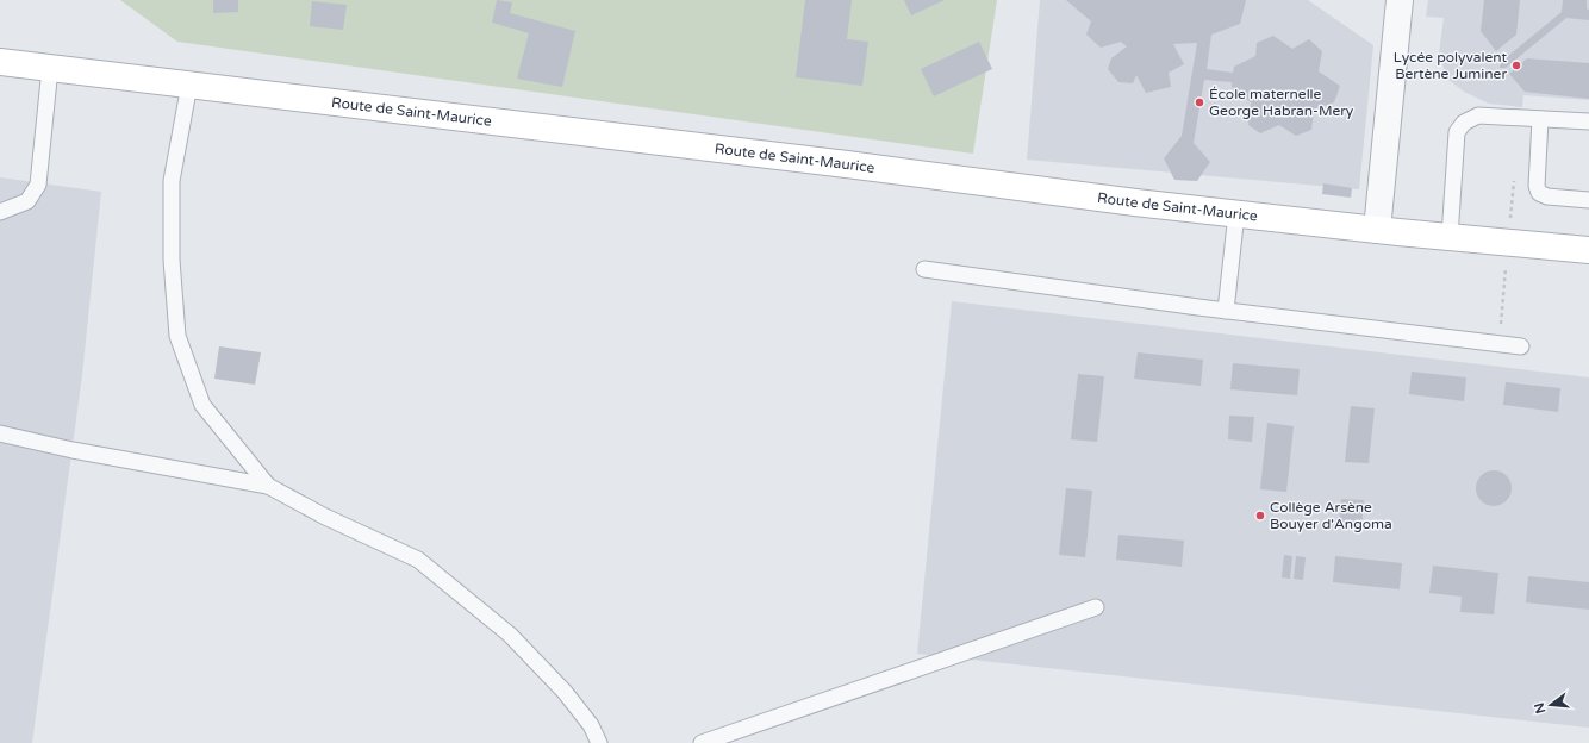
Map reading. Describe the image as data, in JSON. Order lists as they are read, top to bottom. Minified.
{"streets":{"street":["Route de Saint-Maurice"]},"places":["Lycée polyvalent Bertène Juminer","École maternelle George Habran-Mery","Collège Arsène Bouyer d'Angoma"],"north":"left"}
